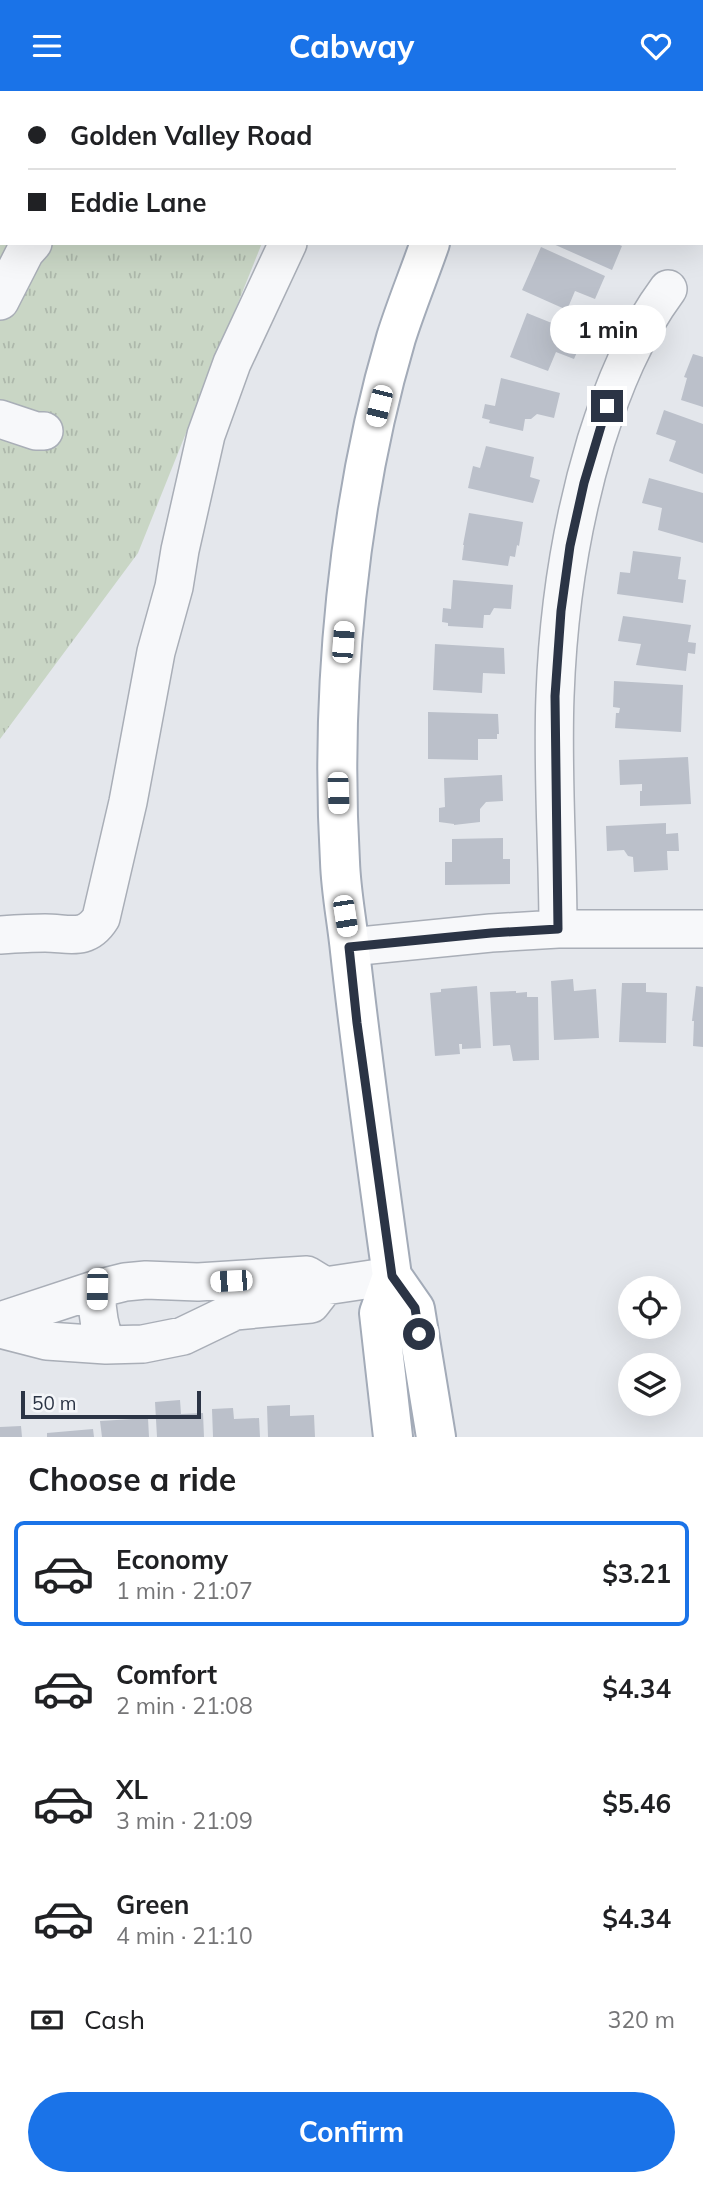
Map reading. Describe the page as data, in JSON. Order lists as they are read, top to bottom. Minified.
{"scale_bar":"50 m","page":{"header":"Cabway","banner":["Golden Valley Road","Eddie Lane"],"bubble":"1 min","scale":"50 m","heading":"Choose a ride","list":[{"name":"Economy","note":"1 min · 21:07","value":"$3.21"},{"name":"Comfort","note":"2 min · 21:08","value":"$4.34"},{"name":"XL","note":"3 min · 21:09","value":"$5.46"},{"name":"Green","note":"4 min · 21:10","value":"$4.34"}],"pay":["Cash","320 m"],"buttons":"Confirm"}}
